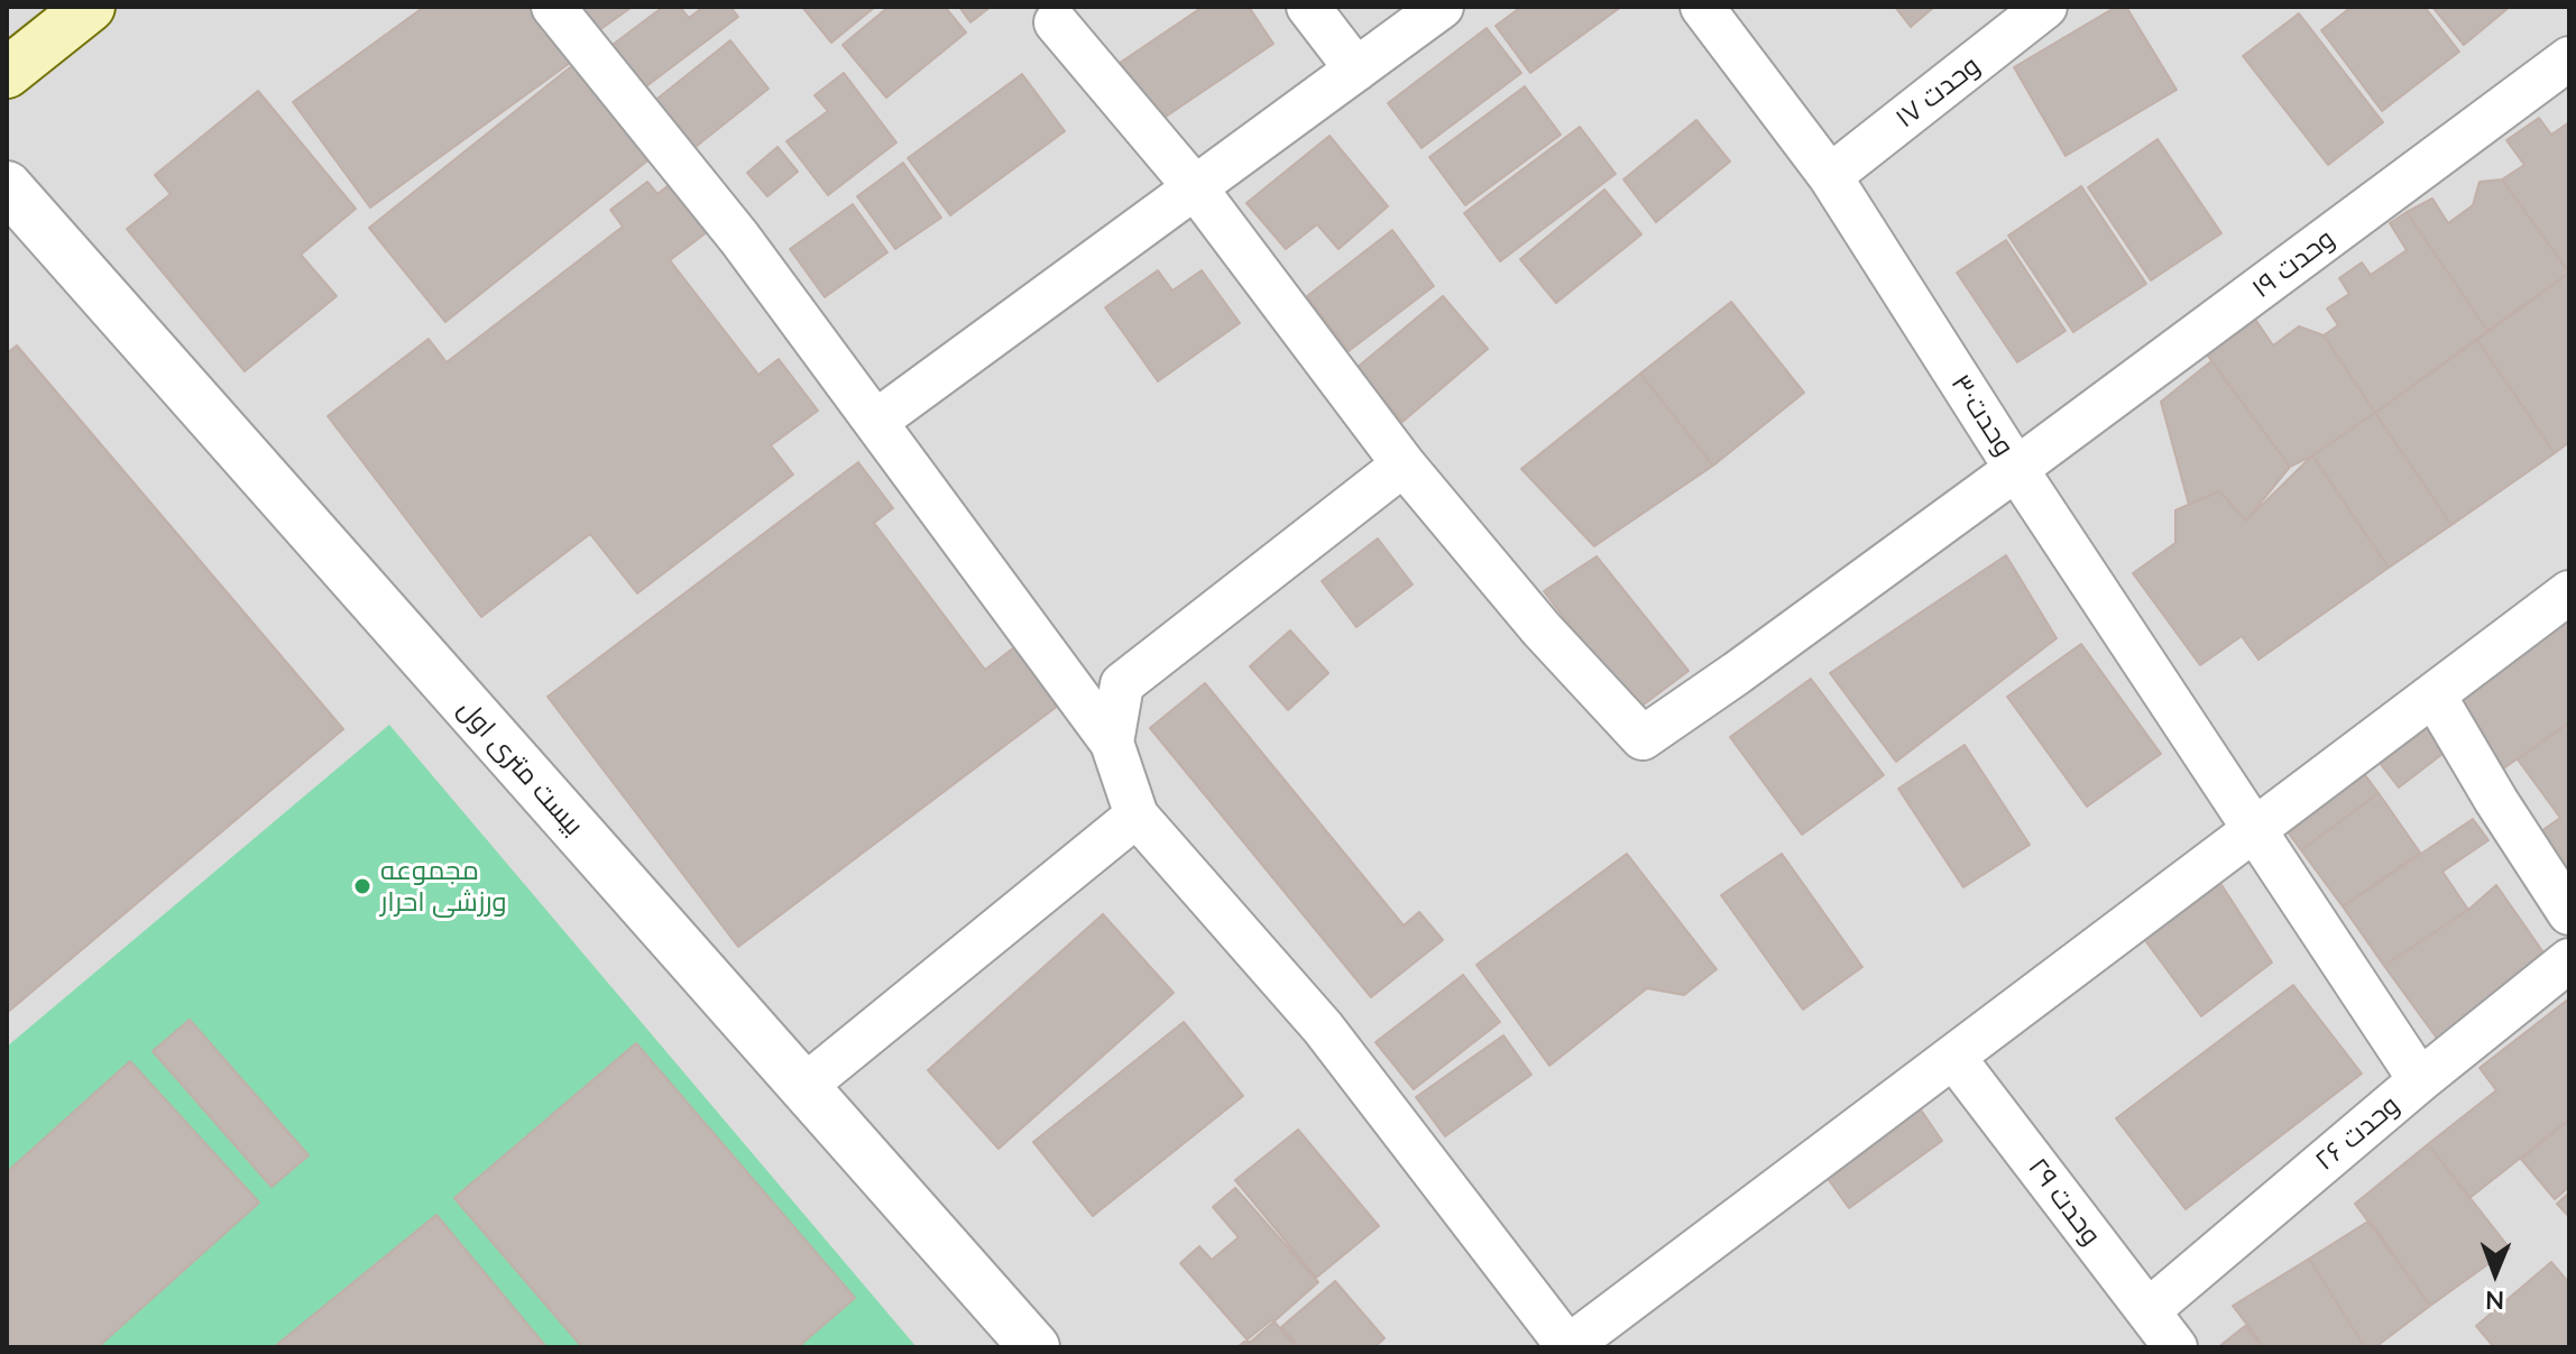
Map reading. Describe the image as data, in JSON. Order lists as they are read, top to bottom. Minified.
{"streets":{"street":["وحدت ۱۷","وحدت ۱۹","وحدت۳۰","بیست متری اول","وحدت ۲۶","وحدت ۲۹"]},"crossings":[["وحدت ۱۷","وحدت۳۰"],["وحدت ۱۹","وحدت۳۰"],["وحدت۳۰","وحدت ۲۶"],["وحدت ۲۶","وحدت ۲۹"]],"places":["مجموعه ورزشی احرار"],"north":"bottom"}
